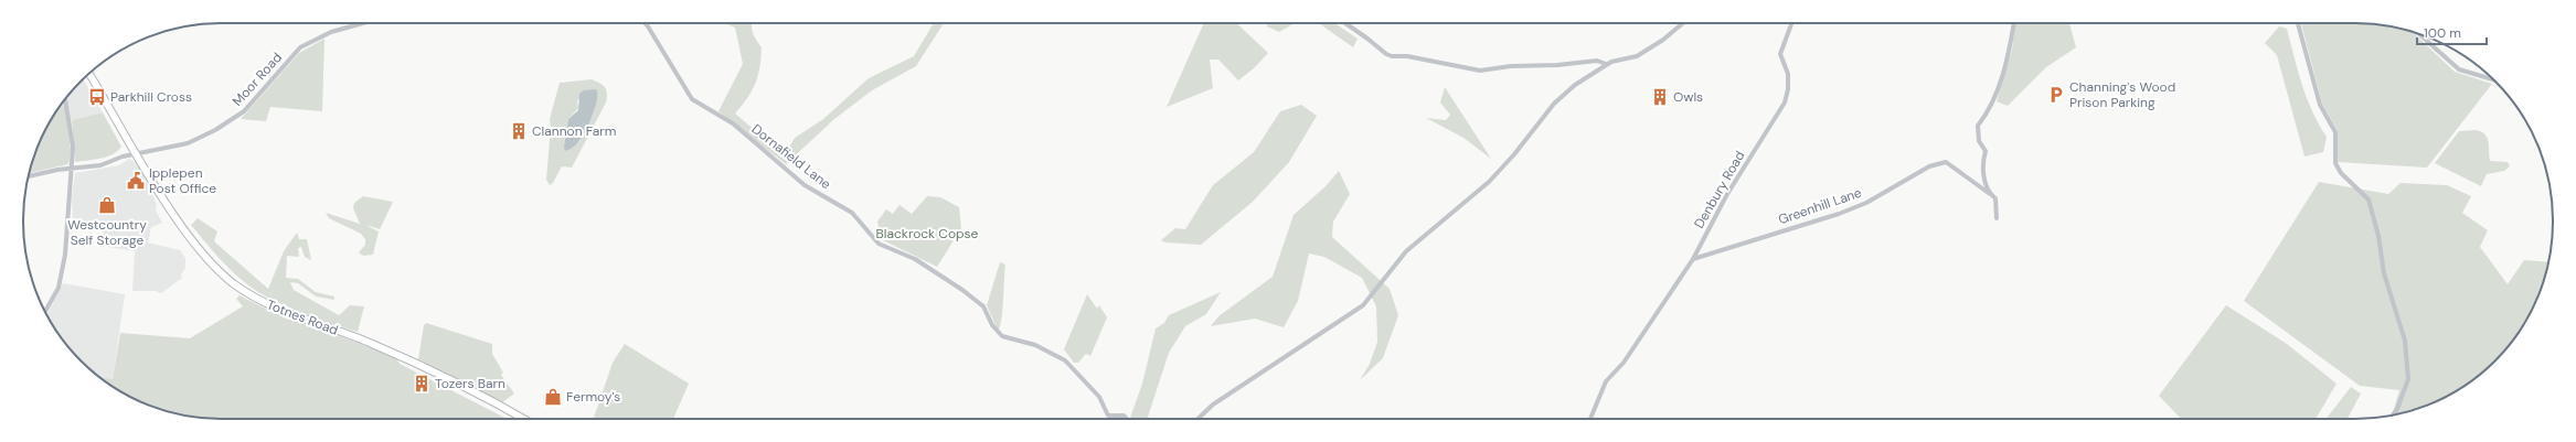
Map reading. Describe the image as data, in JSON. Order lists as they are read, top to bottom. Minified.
{"streets":{"main road":["Totnes Road"],"street":["Moor Road","Dornafield Lane","Denbury Road","Greenhill Lane"]},"crossings":[["Moor Road","Totnes Road"],["Denbury Road","Greenhill Lane"]],"parks":["Blackrock Copse"],"places":{"parking":["Channing's Wood Prison Parking"],"bus stop":["Parkhill Cross"],"building":["Owls","Clannon Farm","Tozers Barn"],"public building":["Ipplepen Post Office"],"shop":["Westcountry Self Storage","Fermoy's"]},"scale_bar":"100 m"}
